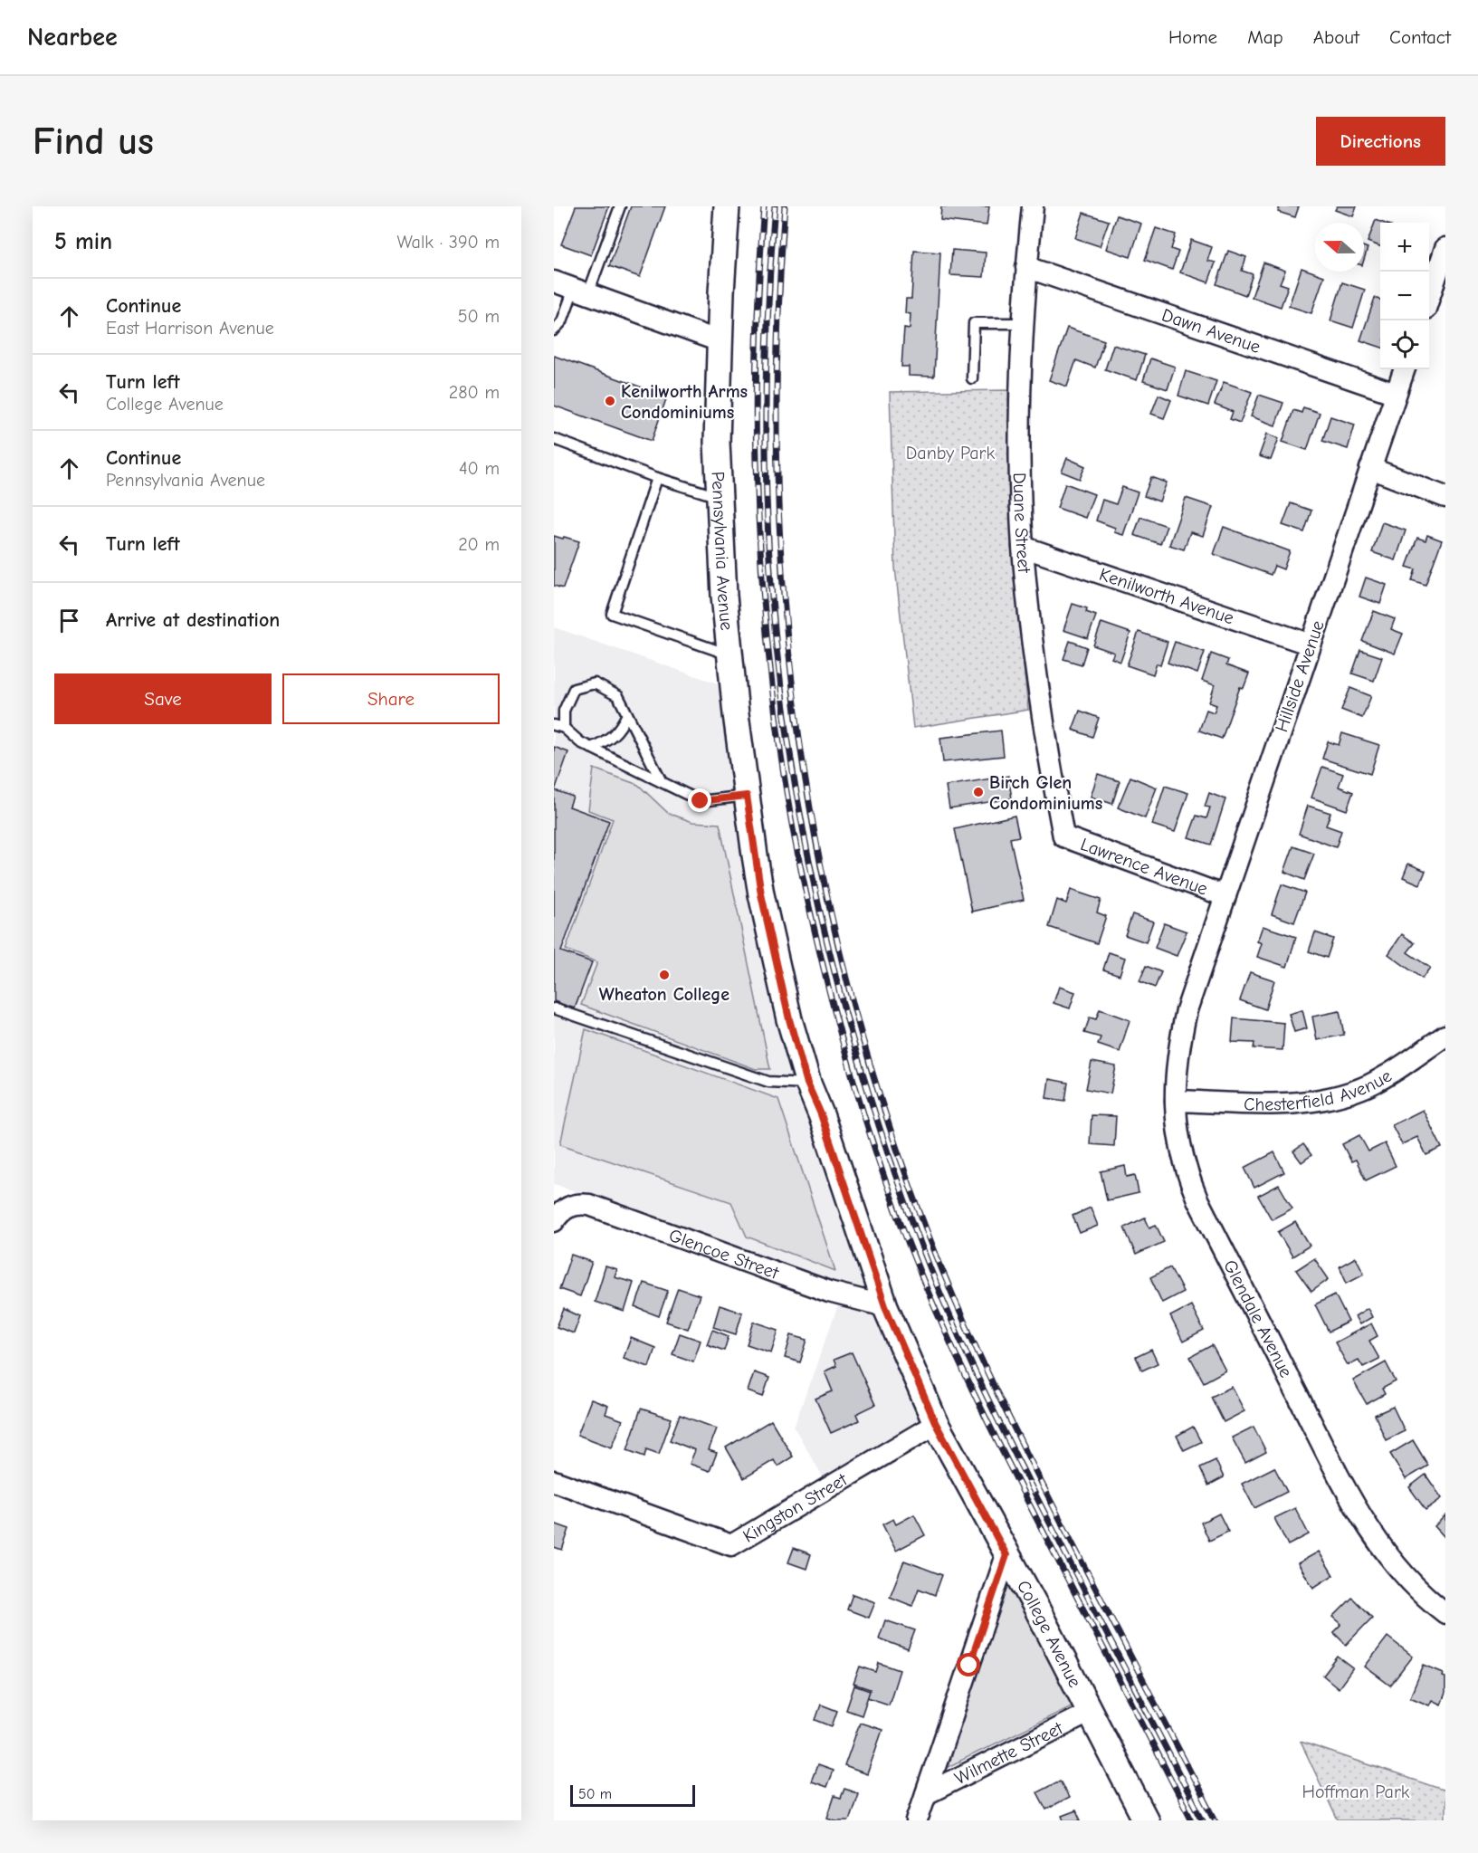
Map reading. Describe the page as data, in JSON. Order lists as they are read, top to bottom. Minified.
{"streets":{"street":["Dawn Avenue","Duane Street","Pennsylvania Avenue","Kenilworth Avenue","Hillside Avenue","Lawrence Avenue","Chesterfield Avenue","Glencoe Street","Glendale Avenue","Kingston Street","College Avenue","Wilmette Street"]},"crossings":[["Dawn Avenue","Duane Street"],["Dawn Avenue","Hillside Avenue"],["Duane Street","Kenilworth Avenue"],["Duane Street","Lawrence Avenue"],["Pennsylvania Avenue","College Avenue"],["Kenilworth Avenue","Hillside Avenue"],["Hillside Avenue","Lawrence Avenue"],["Hillside Avenue","Glendale Avenue"],["Chesterfield Avenue","Glendale Avenue"],["Glencoe Street","College Avenue"],["Kingston Street","College Avenue"],["College Avenue","Wilmette Street"]],"parks":["Danby Park","Hoffman Park"],"places":["Kenilworth Arms Condominiums","Birch Glen Condominiums","Wheaton College"],"scale_bar":"50 m","north":"left","page":{"header":"Nearbee","nav":["Home","Map","About","Contact"],"buttons":["Directions",["Save","Share"]],"title":"Find us","heading":["5 min","Walk · 390 m"],"map_buttons":["+","−"],"list":[["Continue","East Harrison Avenue","50 m"],["Turn left","College Avenue","280 m"],["Continue","Pennsylvania Avenue","40 m"],["Turn left","20 m"],"Arrive at destination"],"scale":"50 m"}}
